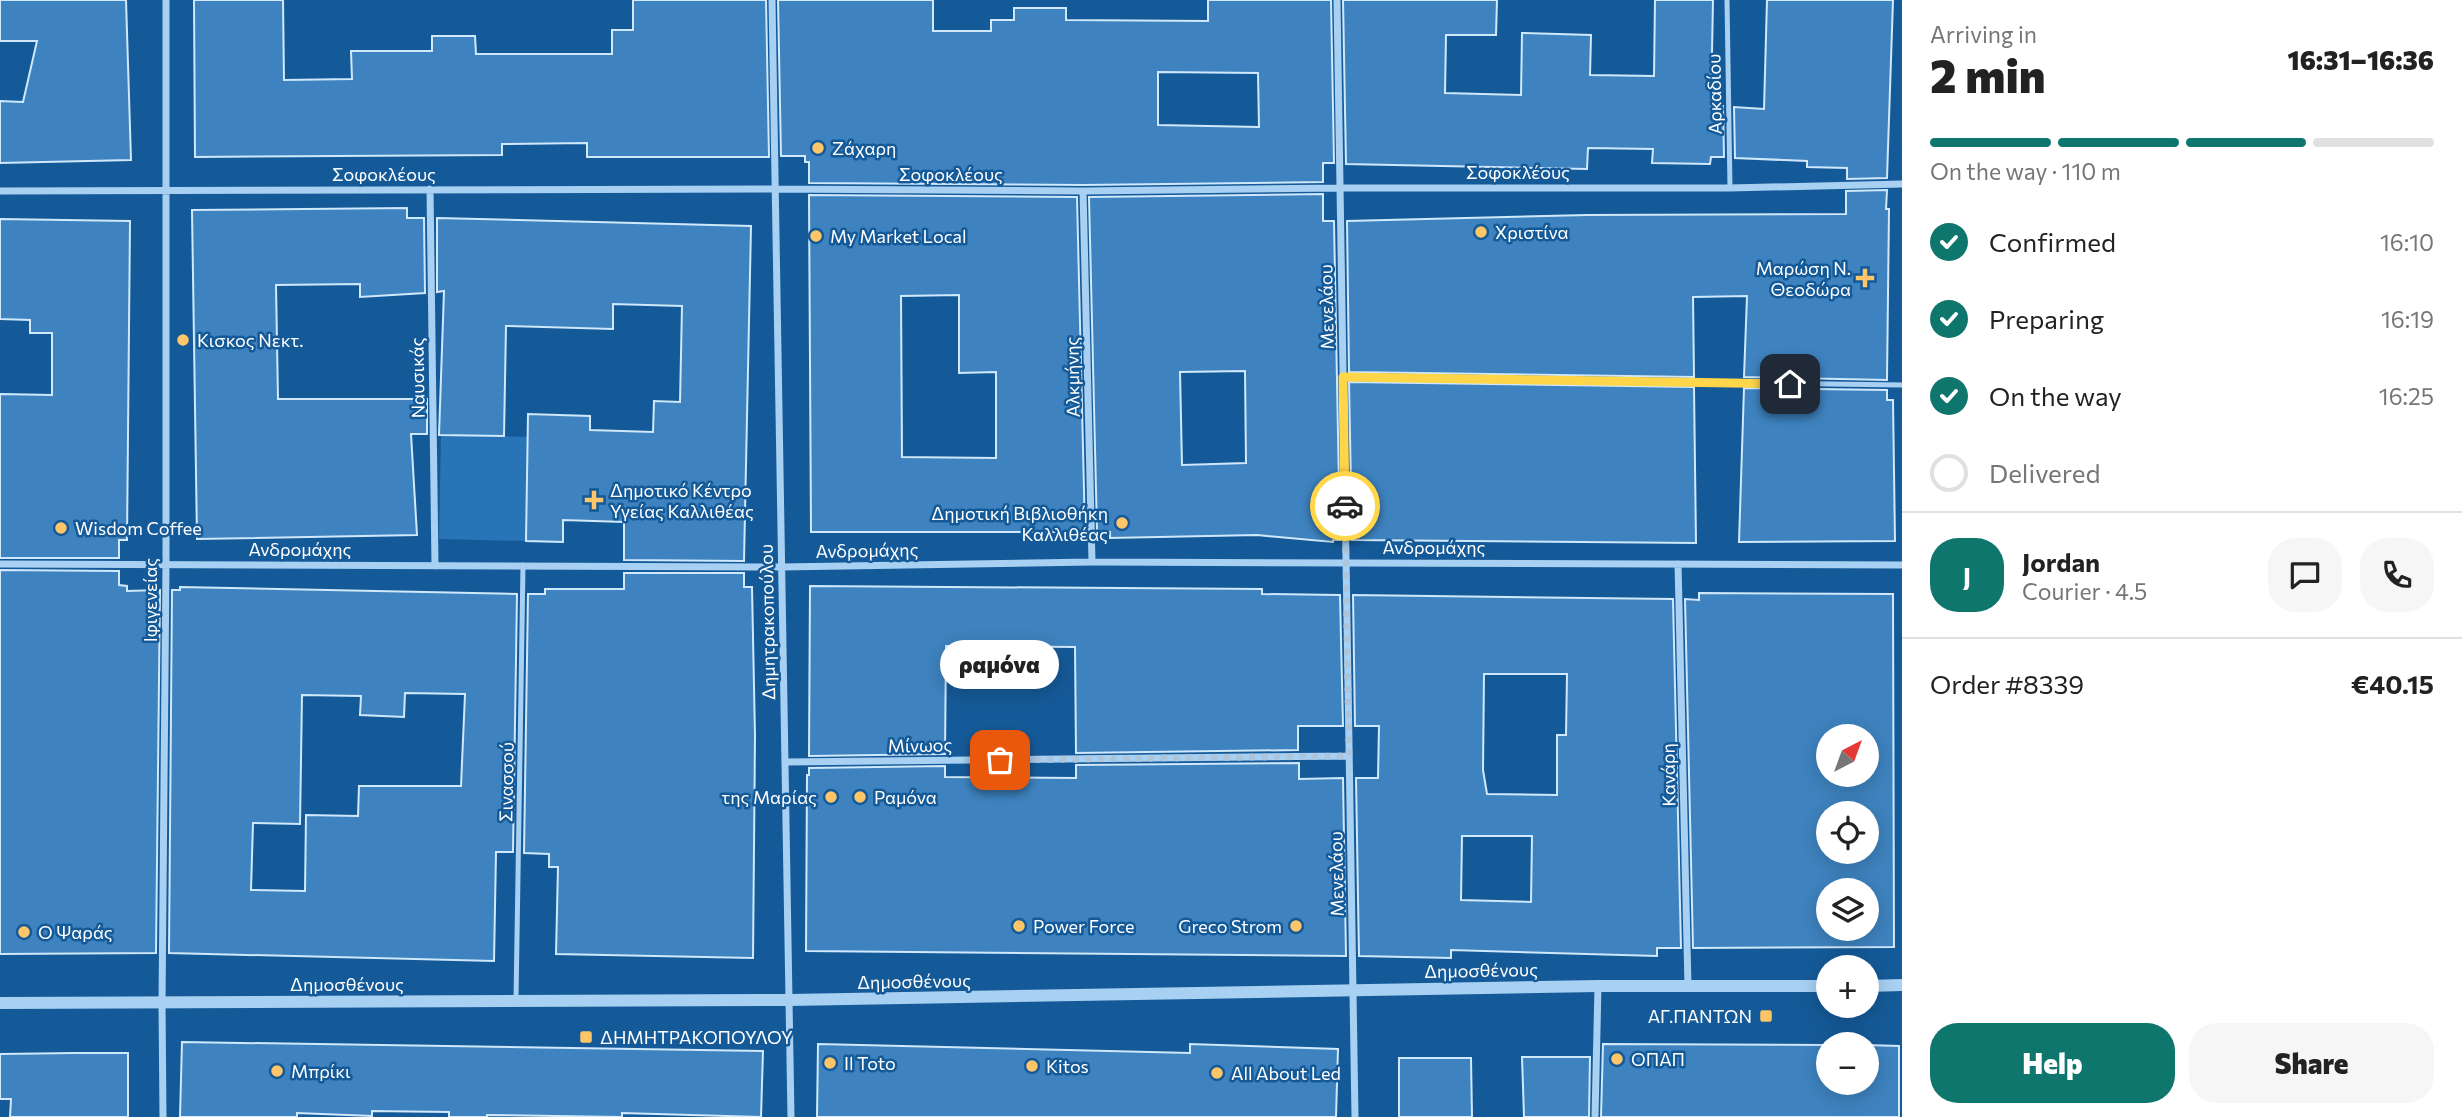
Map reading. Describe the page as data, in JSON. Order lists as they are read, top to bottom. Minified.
{"streets":{"street":["Σοφοκλέους","Μενελάου","Αλκμήνης","Ναυσικάς","Ανδρομάχης","Ιφιγενείας","Δημητρακοπούλου","Μίνωος","Κανάρη","Δημοσθένους"],"lane":["Αρκαδίου","Σινασσού"]},"crossings":[["Αρκαδίου","Σοφοκλέους"],["Σοφοκλέους","Μενελάου"],["Σοφοκλέους","Αλκμήνης"],["Σοφοκλέους","Ναυσικάς"],["Σοφοκλέους","Ιφιγενείας"],["Σοφοκλέους","Δημητρακοπούλου"],["Μενελάου","Ανδρομάχης"],["Μενελάου","Μίνωος"],["Μενελάου","Δημοσθένους"],["Αλκμήνης","Ανδρομάχης"],["Ναυσικάς","Ανδρομάχης"],["Ανδρομάχης","Ιφιγενείας"],["Ανδρομάχης","Δημητρακοπούλου"],["Ανδρομάχης","Κανάρη"],["Ανδρομάχης","Σινασσού"],["Ιφιγενείας","Δημοσθένους"],["Δημητρακοπούλου","Μίνωος"],["Δημητρακοπούλου","Δημοσθένους"],["Κανάρη","Δημοσθένους"],["Σινασσού","Δημοσθένους"]],"places":{"other":["Ζάχαρη","Χριστίνα","My Market Local","Κισκος Νεκτ.","Δημοτική Βιβλιοθήκη Καλλιθέας","Wisdom Coffee","ραμόνα","της Μαρίας","Ραμόνα","Power Force","Greco Strom","Ο Ψαράς","ΟΠΑΠ","Il Toto","Kitos","Μπρίκι","All About Led"],"health":["Μαρώση Ν. Θεοδώρα","Δημοτικό Κέντρο Υγείας Καλλιθέας"],"transit":["ΑΓ.ΠΑΝΤΩΝ","ΔΗΜΗΤΡΑΚΟΠΟΥΛΟΥ"]},"north":"top right","page":{"heading":["2 min","Arriving in","16:31–16:36"],"panel":["Jordan","Courier · 4.5","Order #8339","€40.15"],"bar":"On the way · 110 m","list":[["Confirmed","16:10"],["Preparing","16:19"],["On the way","16:25"],"Delivered"],"round":"J","bubble":"ραμόνα","map_buttons":["+","−"],"buttons":["Help","Share"]}}
